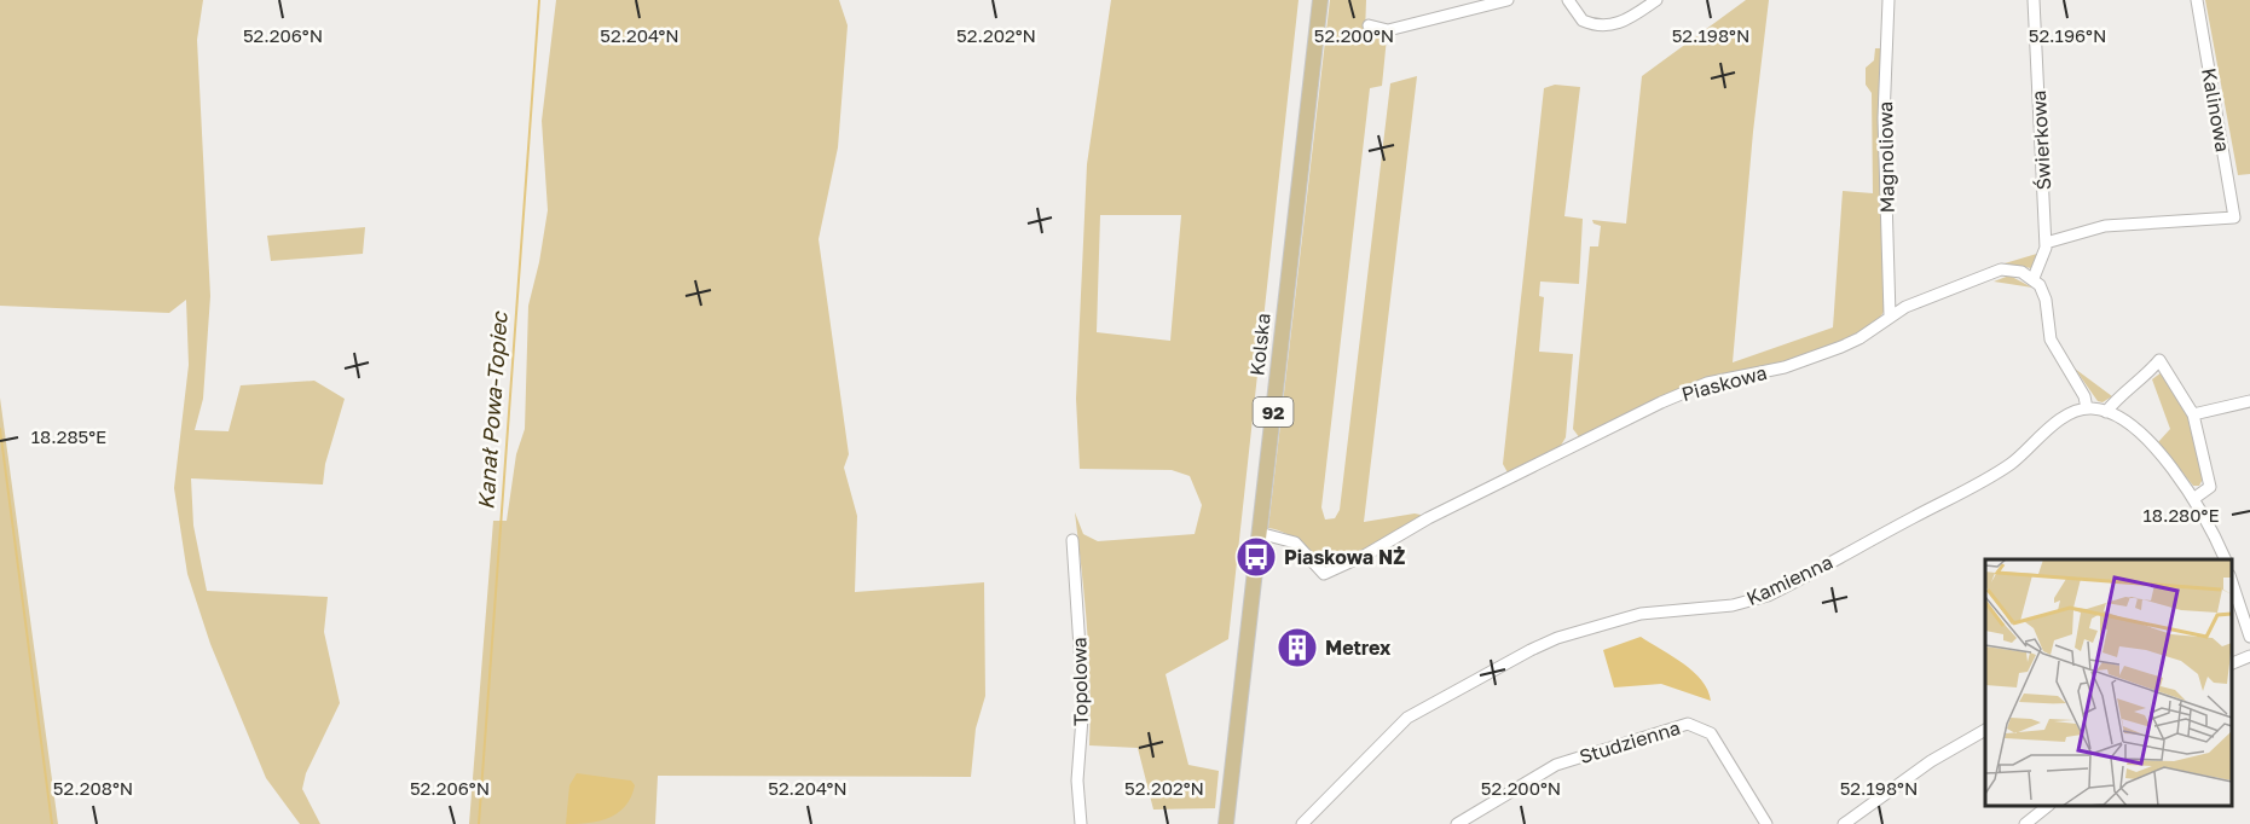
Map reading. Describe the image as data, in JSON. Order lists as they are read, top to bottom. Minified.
{"streets":{"main road":["Kolska","92"],"street":["Kalinowa","Świerkowa","Magnoliowa","Piaskowa","Kamienna","Topolowa","Studzienna"]},"crossings":[["Kalinowa","Świerkowa"],["Świerkowa","Piaskowa"],["Magnoliowa","Piaskowa"],["Kolska","Piaskowa"]],"water":["Kanał Powa-Topiec"],"places":{"bus stop":["Piaskowa NŻ"],"building":["Metrex"]},"coordinates":["52.206°N","52.204°N","52.202°N","52.200°N","52.198°N","52.196°N","18.285°E","18.280°E","52.208°N"]}
